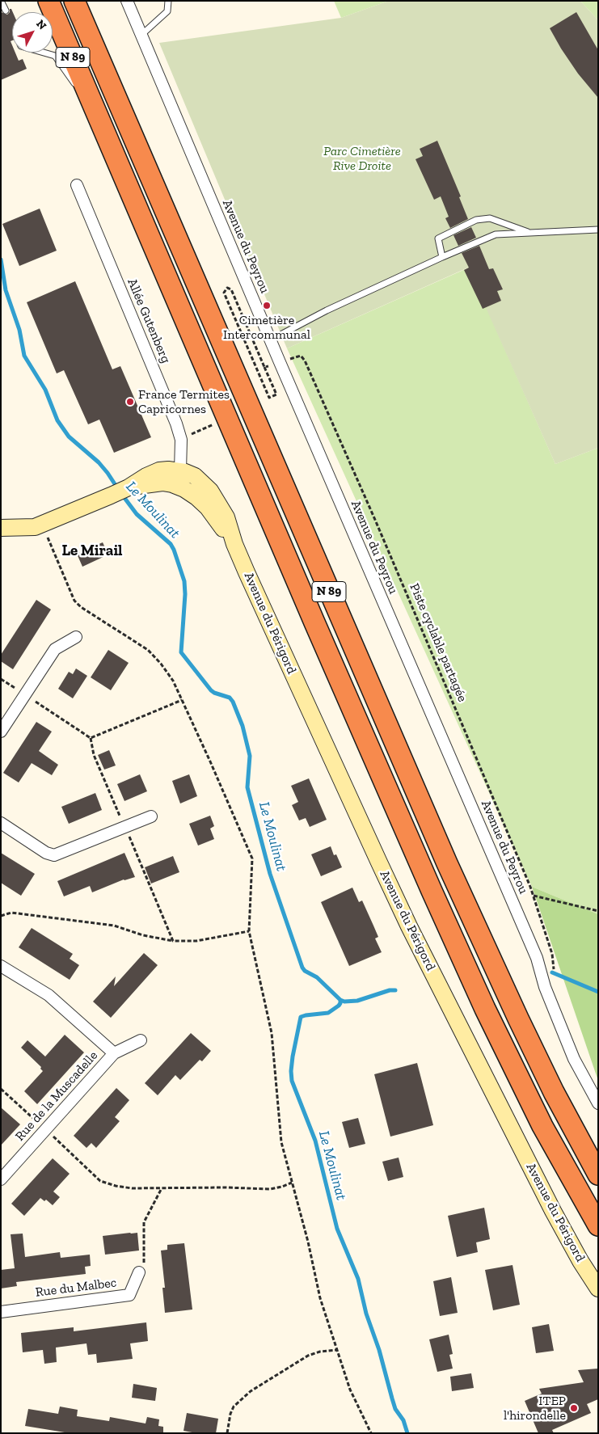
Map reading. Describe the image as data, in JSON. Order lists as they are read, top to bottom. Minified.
{"streets":{"highway":["N 89"],"street":["Avenue du Peyrou","Allée Gutenberg","Avenue du Périgord","Rue de la Muscadelle","Rue du Malbec"],"path":["Piste cyclable partagée"]},"crossings":[["Avenue du Peyrou","Piste cyclable partagée"],["Allée Gutenberg","Avenue du Périgord"]],"districts":["Le Mirail"],"water":["Le Moulinat"],"parks":["Parc Cimetière Rive Droite"],"places":["Cimetière Intercommunal","France Termites Capricornes","ITEP l'hirondelle"],"north":"top right"}
